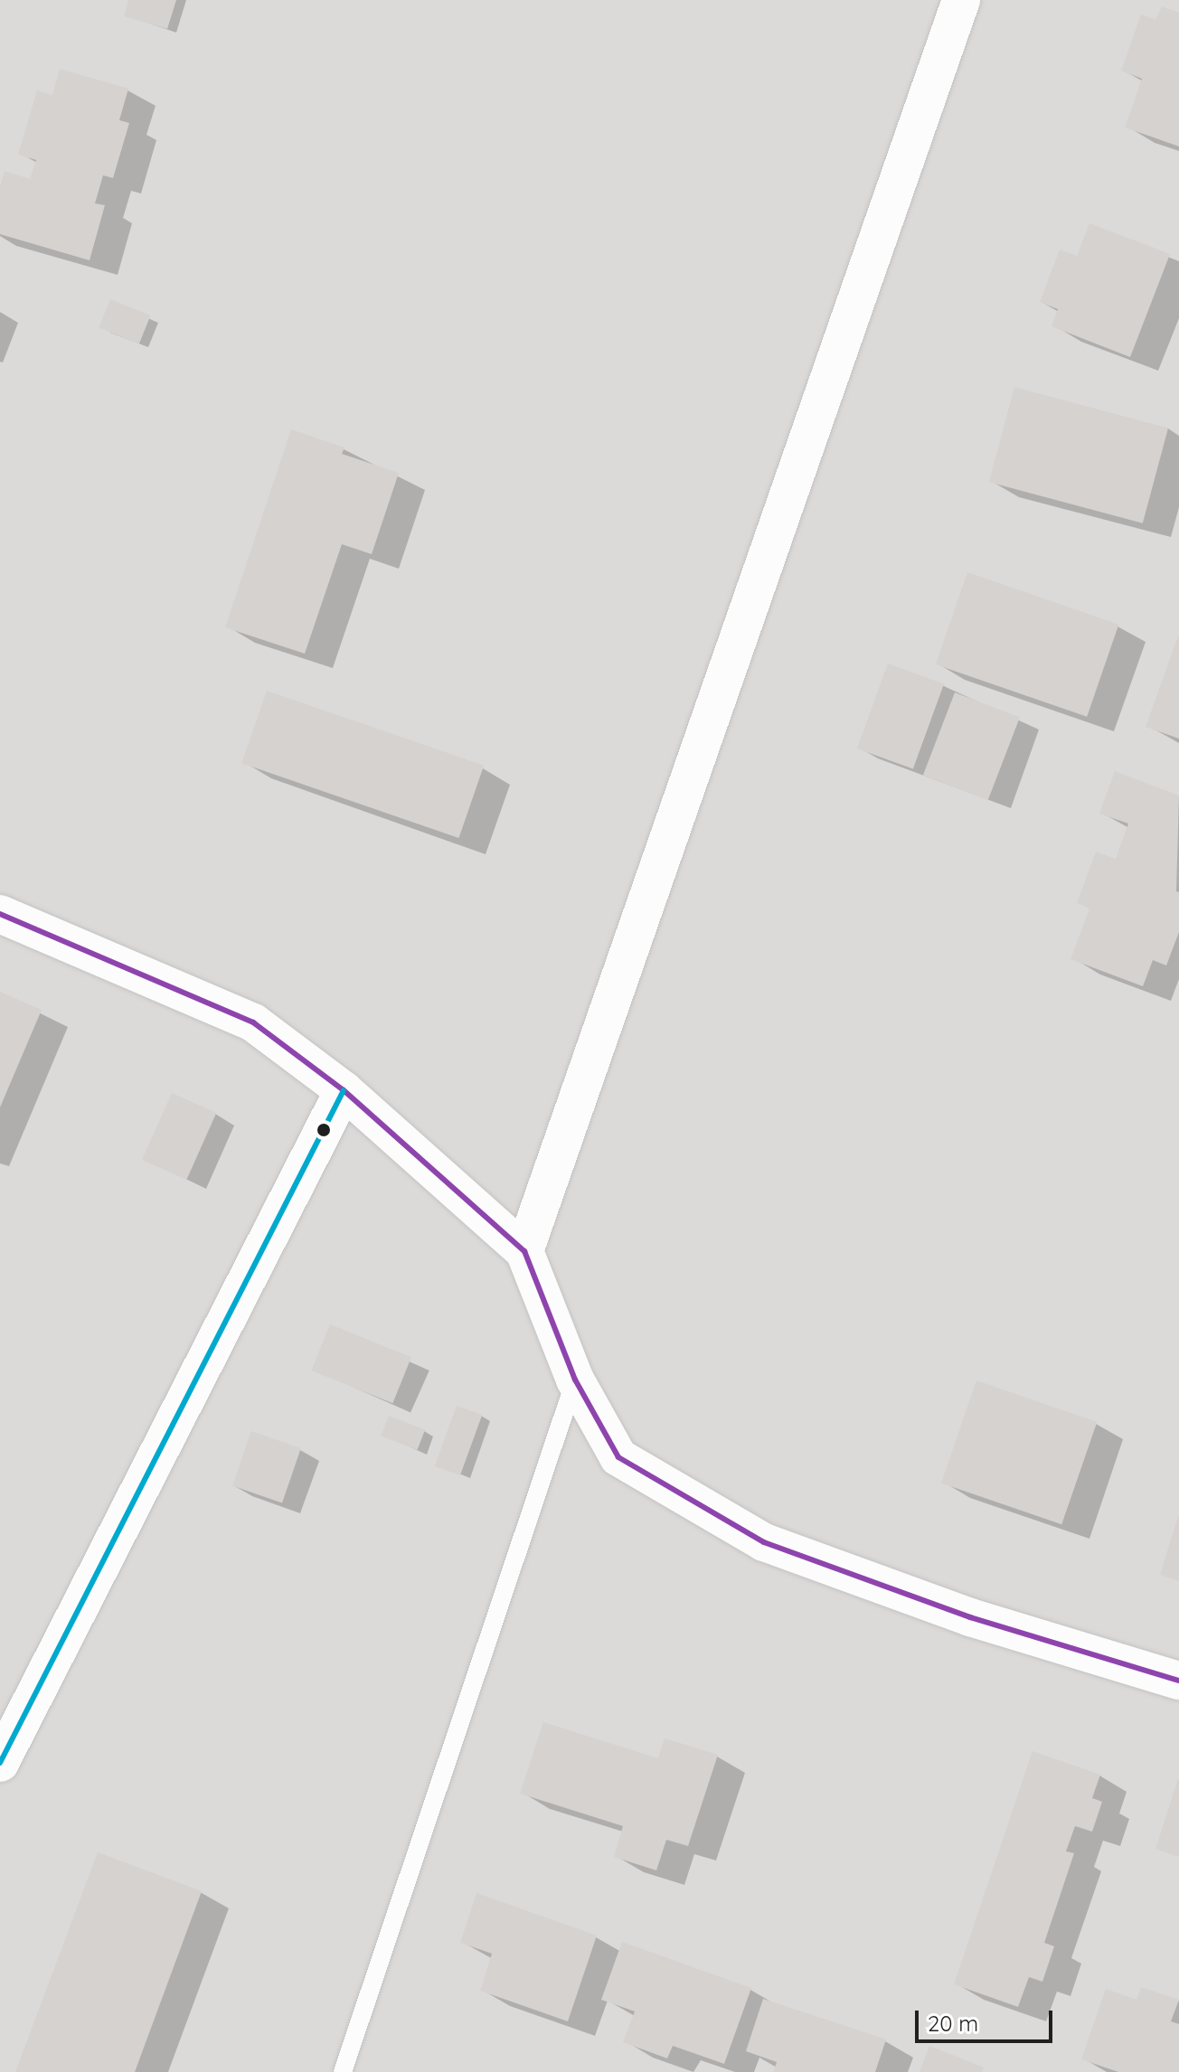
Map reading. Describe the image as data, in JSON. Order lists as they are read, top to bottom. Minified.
{"scale_bar":"20 m"}
